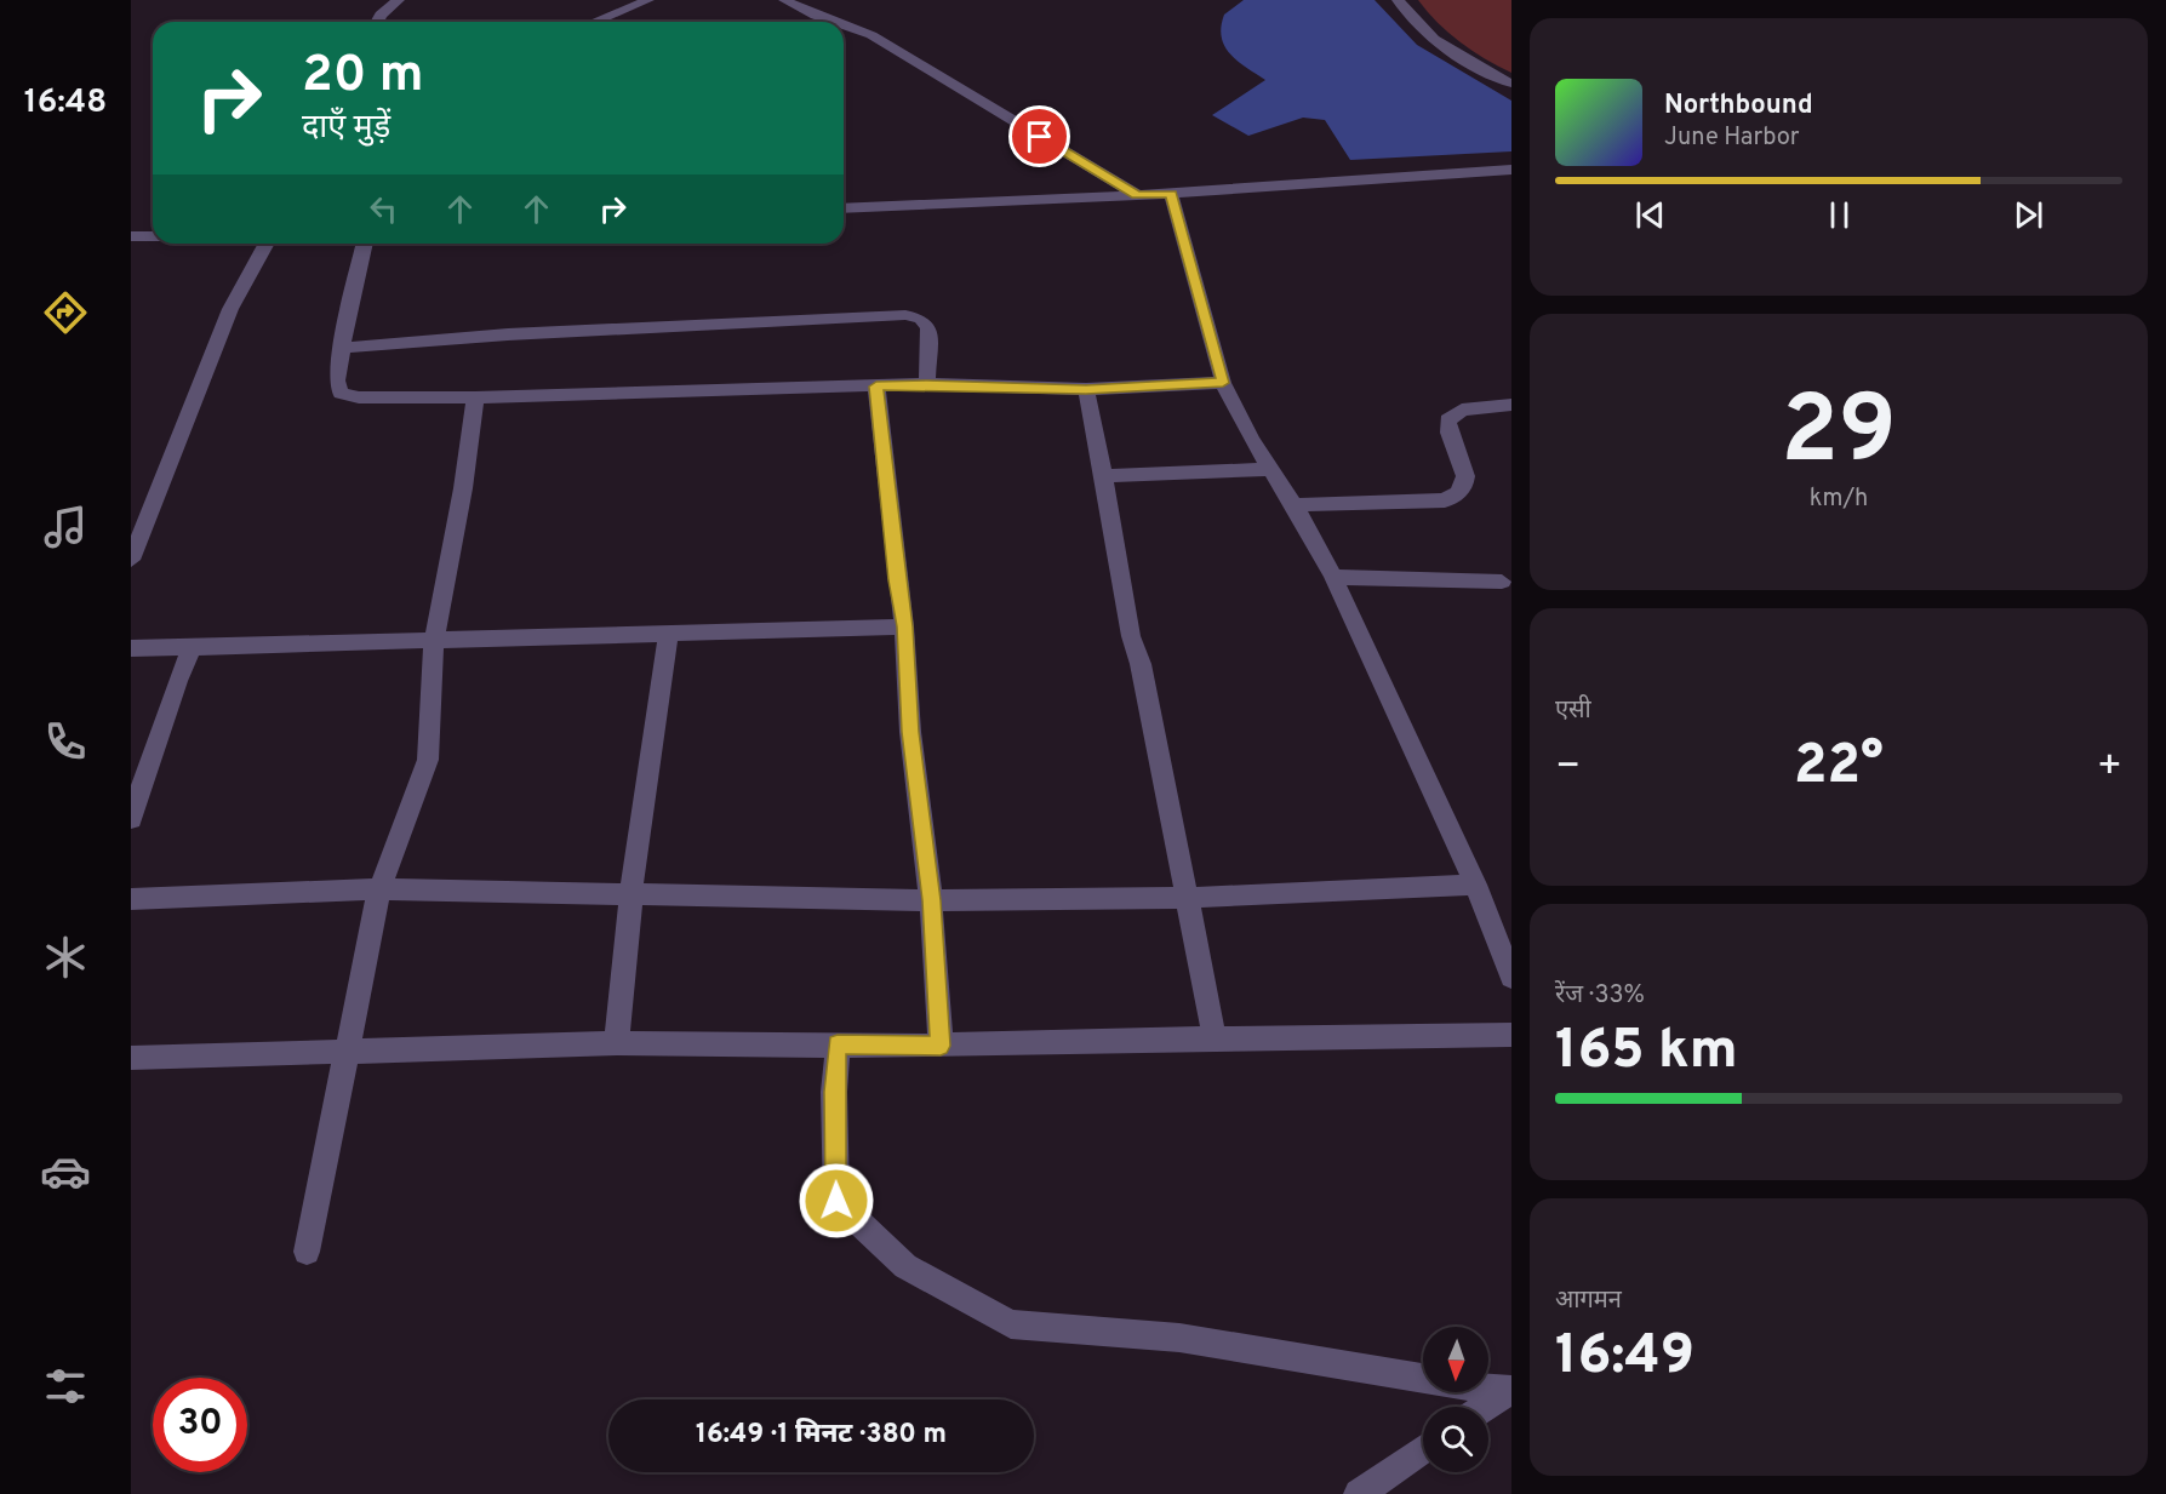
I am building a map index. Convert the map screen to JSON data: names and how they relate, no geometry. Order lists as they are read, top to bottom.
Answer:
{
  "north": "bottom",
  "page": {
    "tabs": "16:48",
    "turn": ["20 m", "दाएँ मुड़ें"],
    "song": ["Northbound", "June Harbor"],
    "tile": [
      ["29", "km/h"],
      "एसी",
      ["रेंज · 33%", "165 km"],
      ["आगमन", "16:49"]
    ],
    "heat": ["−", "22°", "+"],
    "limit": "30",
    "trip": "16:49 · 1 मिनट · 380 m"
  }
}
